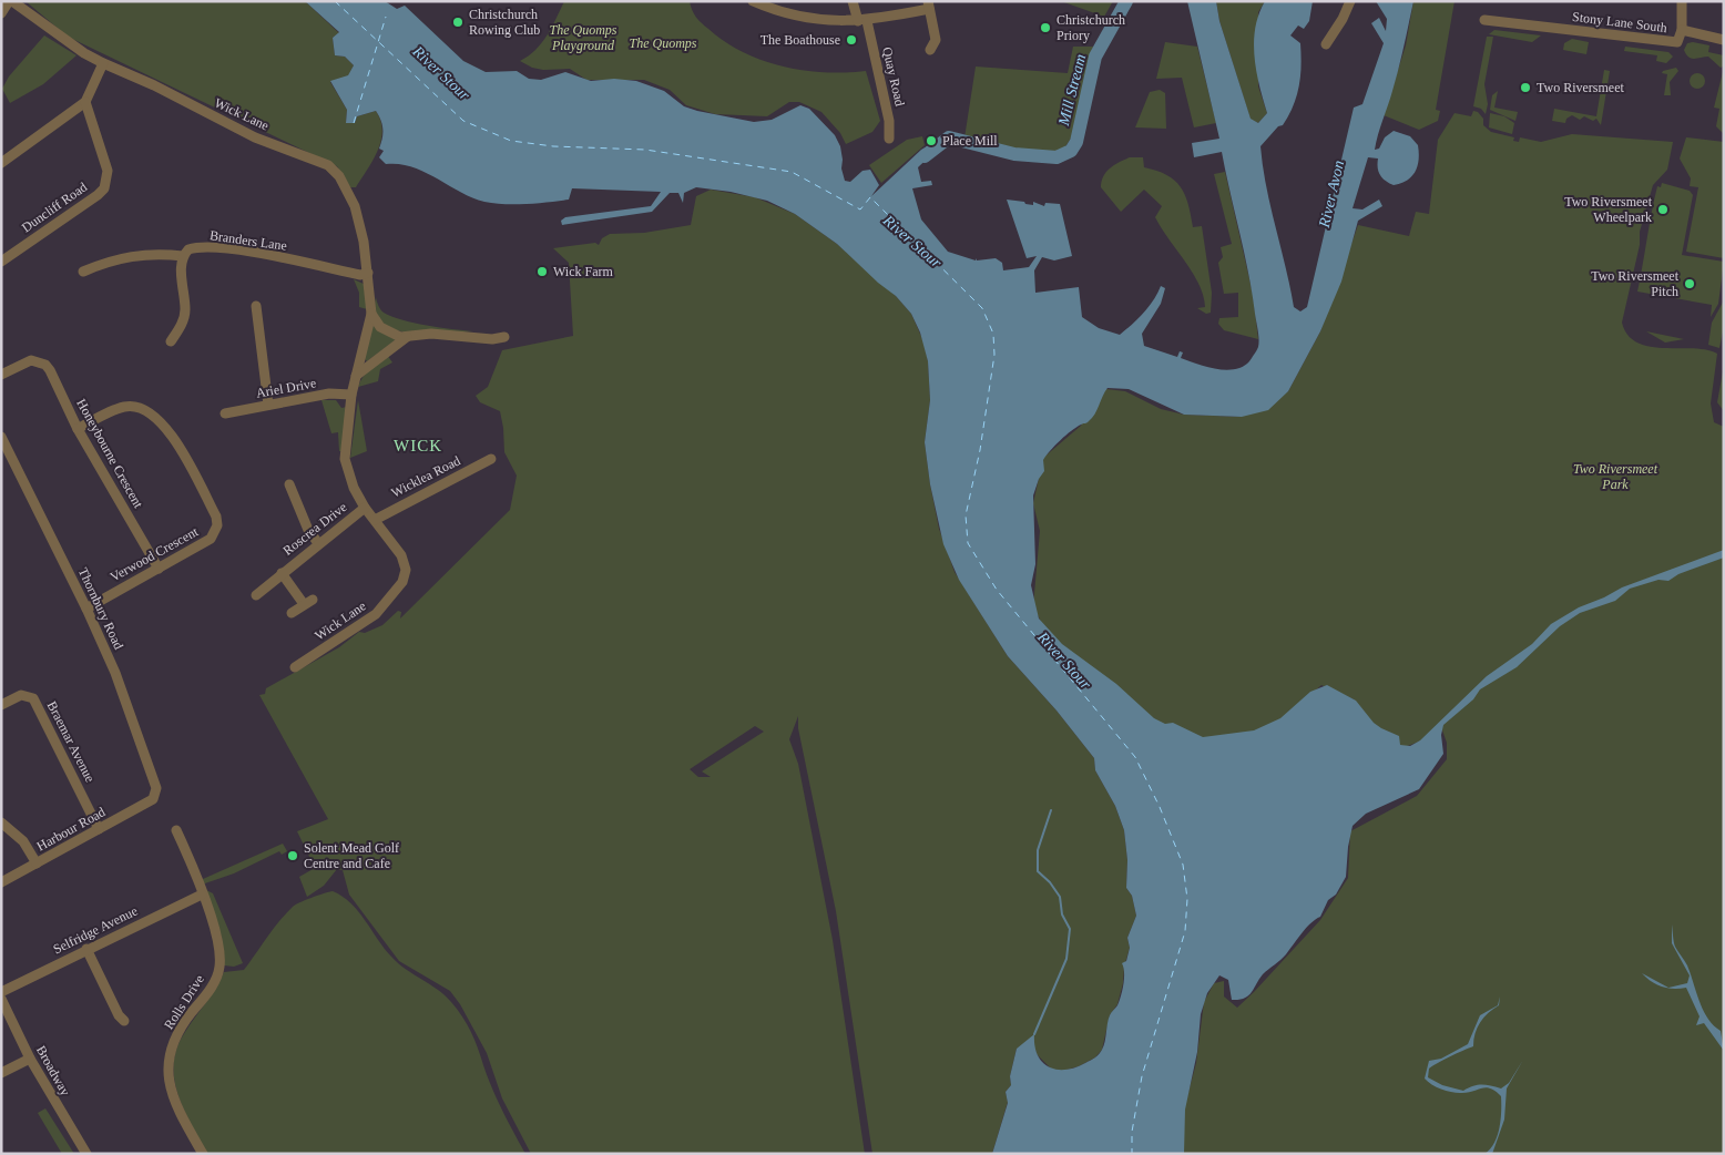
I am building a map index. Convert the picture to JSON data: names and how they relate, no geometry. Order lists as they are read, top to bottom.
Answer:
{
  "streets": {
    "street": [
      "Stony Lane South",
      "Quay Road",
      "Wick Lane",
      "Duncliff Road",
      "Branders Lane",
      "Ariel Drive",
      "Honeybourne Crescent",
      "Wicklea Road",
      "Roscrea Drive",
      "Verwood Crescent",
      "Thornbury Road",
      "Braemar Avenue",
      "Harbour Road",
      "Selfridge Avenue",
      "Rolls Drive",
      "Broadway"
    ]
  },
  "crossings": [
    ["Wick Lane", "Branders Lane"],
    ["Wick Lane", "Ariel Drive"],
    ["Wick Lane", "Wicklea Road"],
    ["Wick Lane", "Roscrea Drive"],
    ["Honeybourne Crescent", "Verwood Crescent"],
    ["Verwood Crescent", "Thornbury Road"],
    ["Thornbury Road", "Harbour Road"],
    ["Braemar Avenue", "Harbour Road"],
    ["Selfridge Avenue", "Rolls Drive"]
  ],
  "districts": ["WICK"],
  "water": ["River Stour", "Mill Stream", "River Avon"],
  "parks": ["The Quomps Playground", "The Quomps", "Two Riversmeet Park"],
  "places": [
    "Christchurch Rowing Club",
    "Christchurch Priory",
    "The Boathouse",
    "Two Riversmeet",
    "Place Mill",
    "Two Riversmeet Wheelpark",
    "Wick Farm",
    "Two Riversmeet Pitch",
    "Solent Mead Golf Centre and Cafe"
  ]
}
